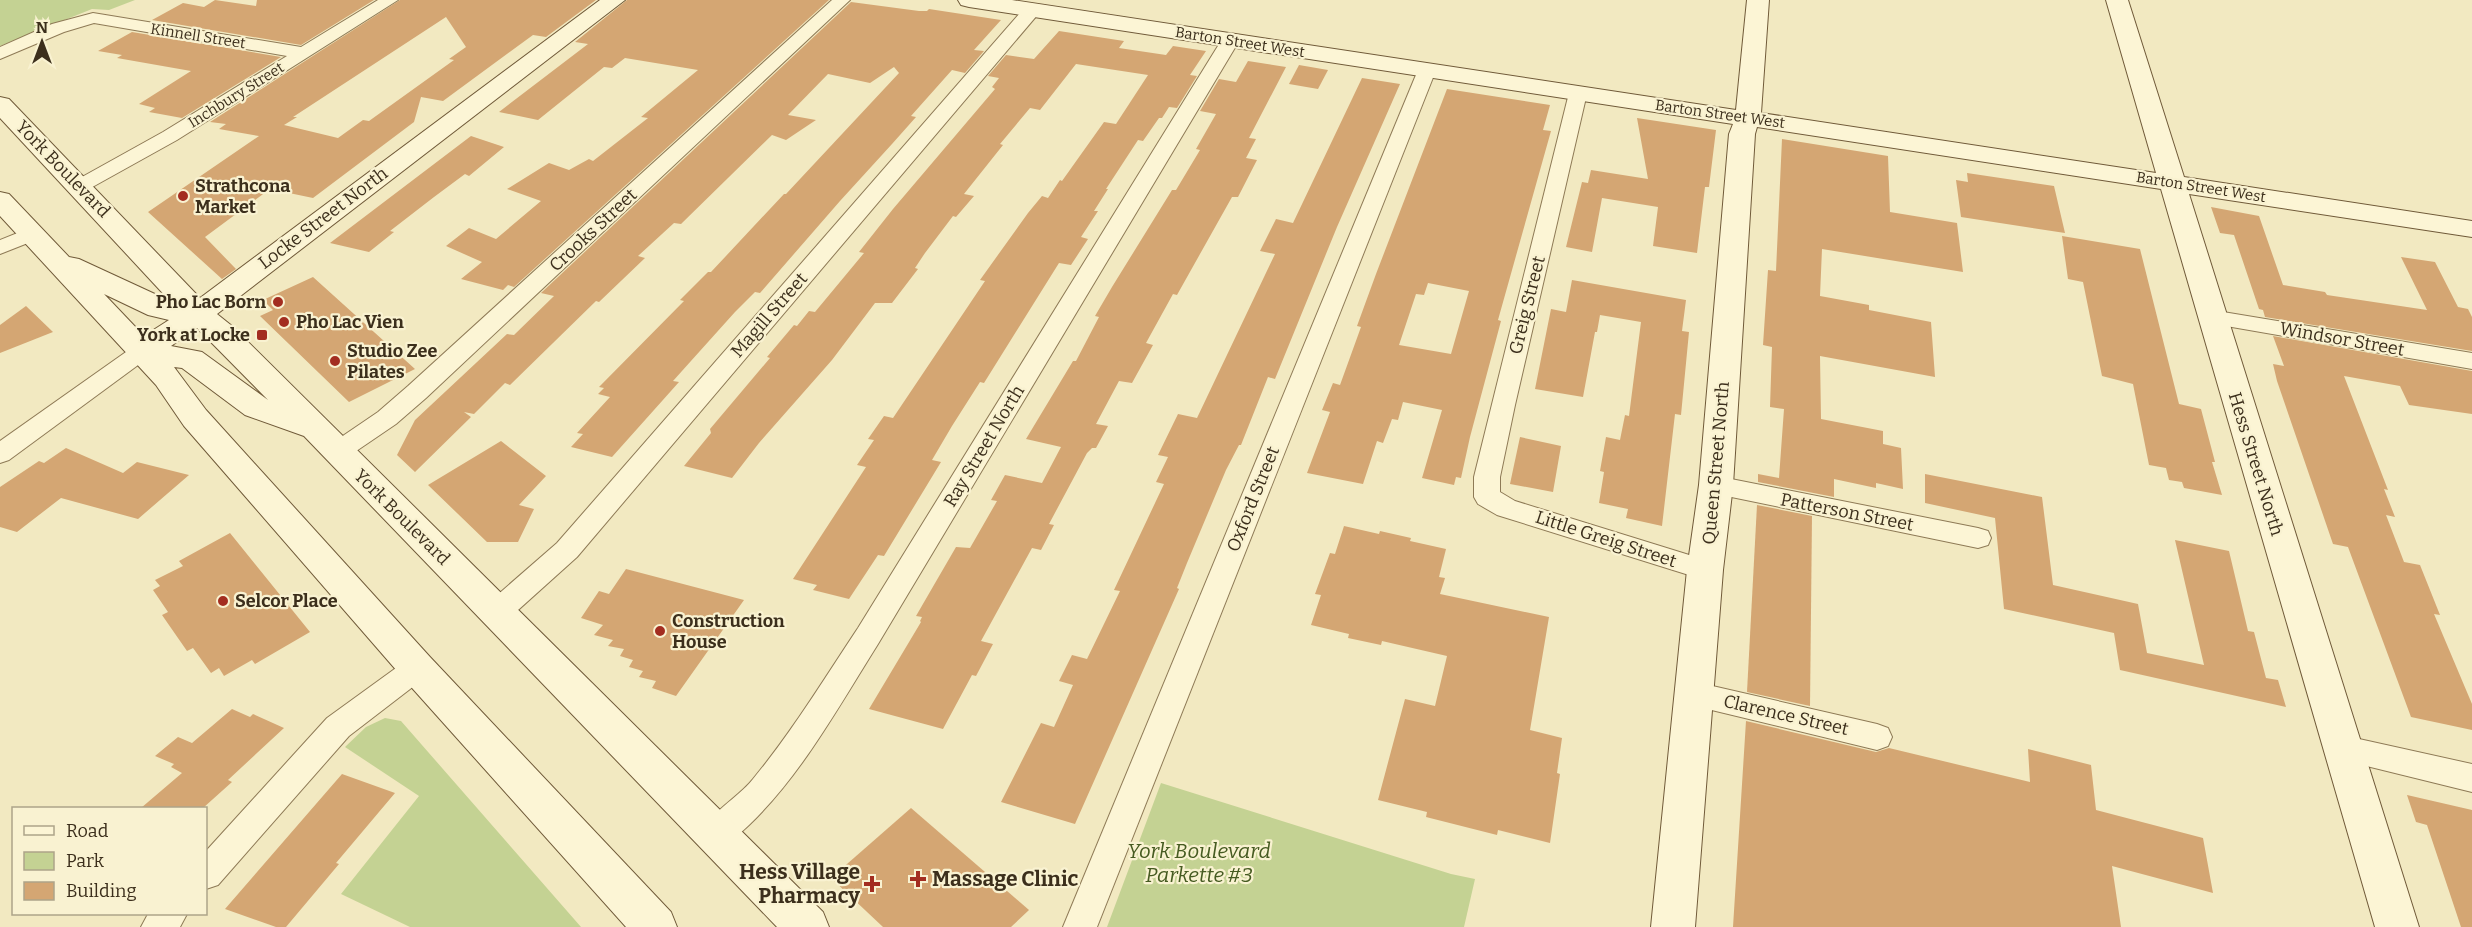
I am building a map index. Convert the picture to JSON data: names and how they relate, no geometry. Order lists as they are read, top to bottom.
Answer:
{
  "streets": {
    "street": [
      "Kinnell Street",
      "Barton Street West",
      "Inchbury Street",
      "York Boulevard",
      "Locke Street North",
      "Crooks Street",
      "Greig Street",
      "Magill Street",
      "Windsor Street",
      "Ray Street North",
      "Queen Street North",
      "Hess Street North",
      "Oxford Street",
      "Patterson Street",
      "Little Greig Street",
      "Clarence Street"
    ]
  },
  "crossings": [
    ["Kinnell Street", "Inchbury Street"],
    ["Barton Street West", "Greig Street"],
    ["Barton Street West", "Magill Street"],
    ["Barton Street West", "Ray Street North"],
    ["Barton Street West", "Queen Street North"],
    ["Barton Street West", "Hess Street North"],
    ["Barton Street West", "Oxford Street"],
    ["Inchbury Street", "York Boulevard"],
    ["York Boulevard", "Locke Street North"],
    ["York Boulevard", "Crooks Street"],
    ["York Boulevard", "Magill Street"],
    ["York Boulevard", "Ray Street North"],
    ["Greig Street", "Little Greig Street"],
    ["Windsor Street", "Hess Street North"],
    ["Queen Street North", "Patterson Street"],
    ["Queen Street North", "Little Greig Street"],
    ["Queen Street North", "Clarence Street"]
  ],
  "parks": ["York Boulevard Parkette #3"],
  "places": {
    "other": [
      "Strathcona Market",
      "Pho Lac Born",
      "Pho Lac Vien",
      "Studio Zee Pilates",
      "Selcor Place",
      "Construction House"
    ],
    "transit": ["York at Locke"],
    "health": ["Massage Clinic", "Hess Village Pharmacy"]
  },
  "legend": ["Road", "Park", "Building"],
  "north": "top"
}
